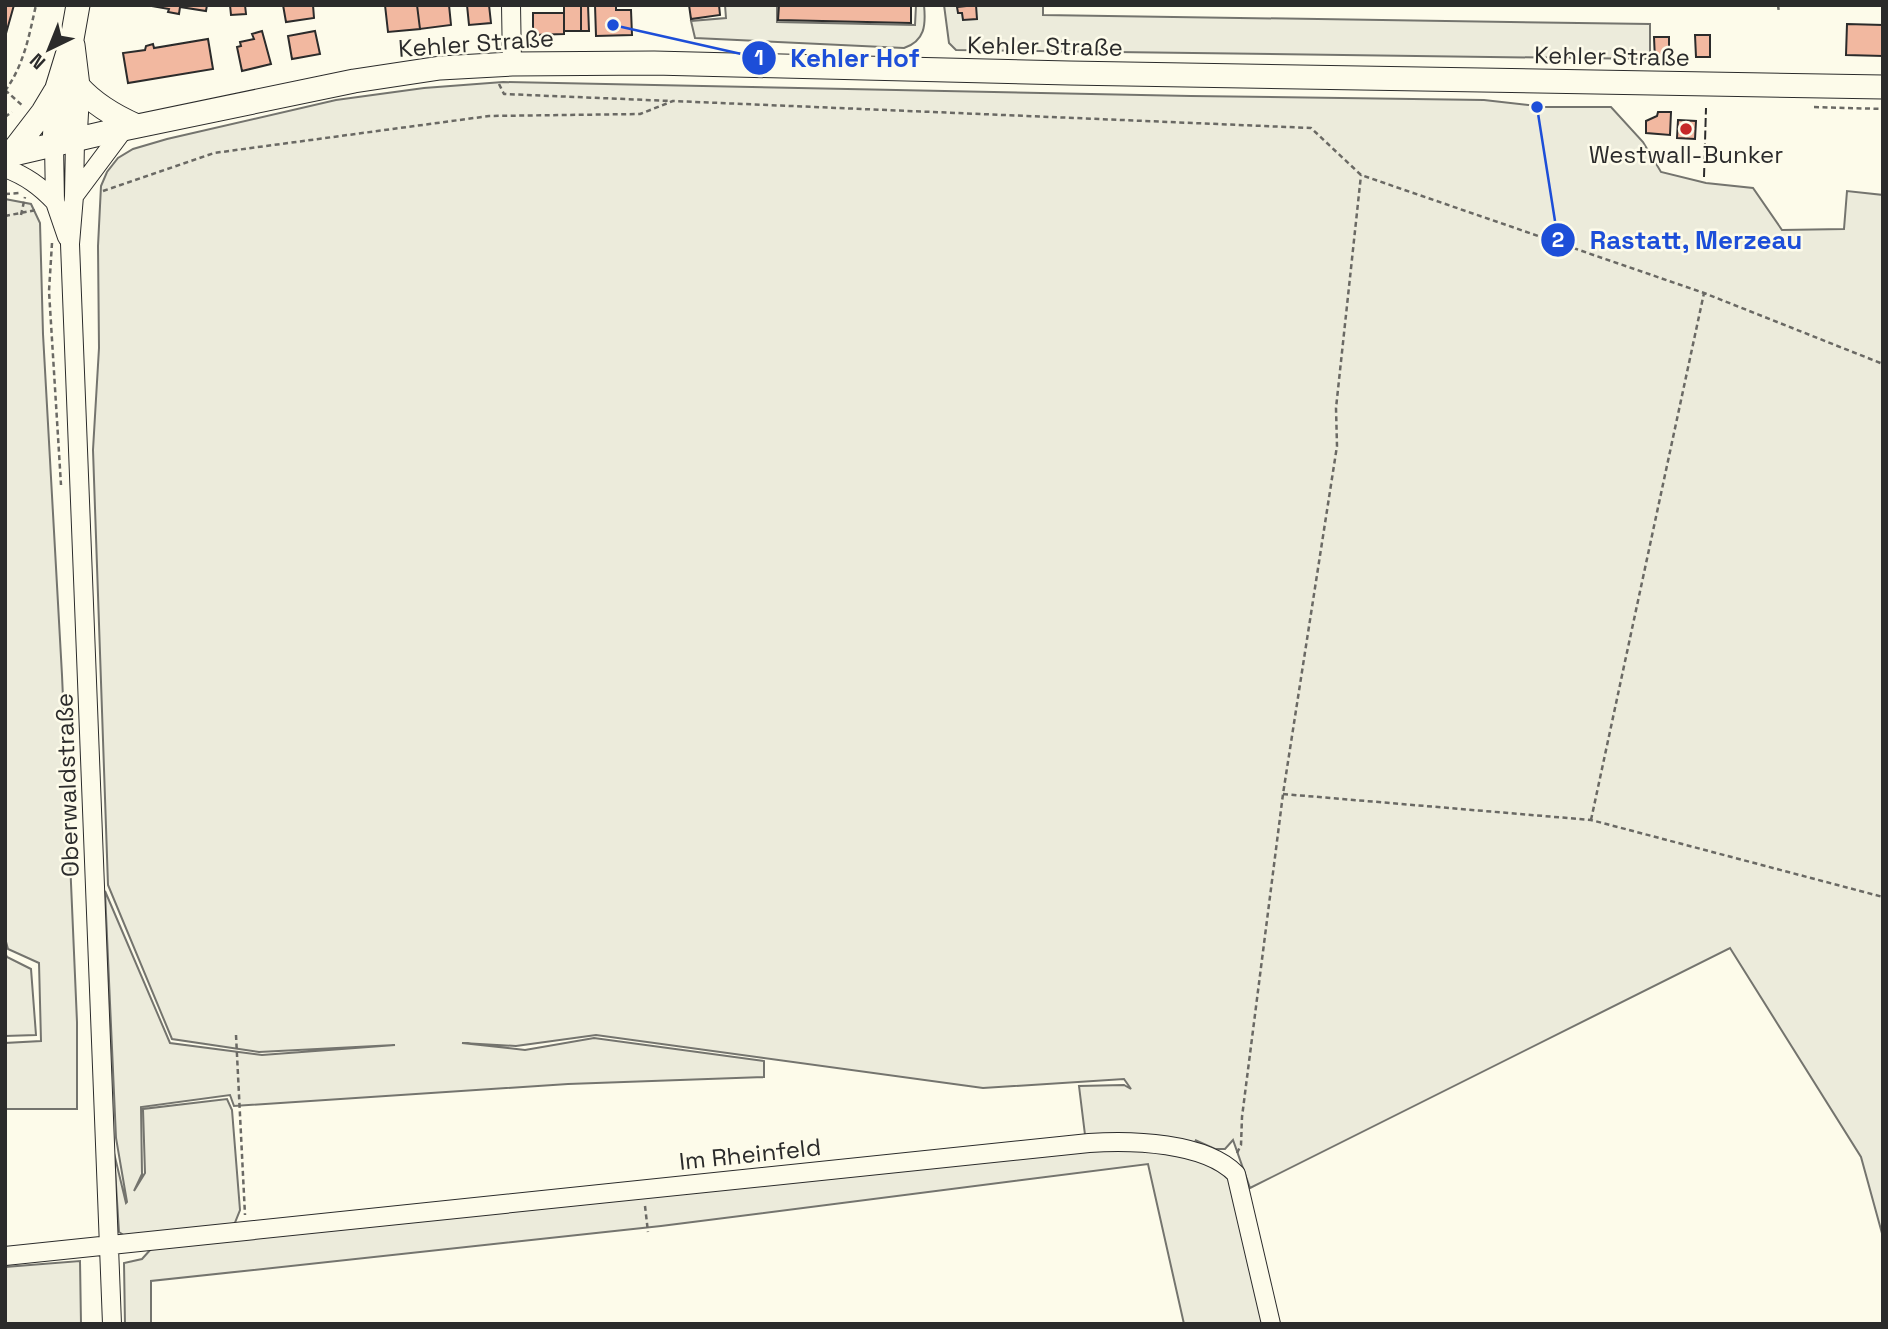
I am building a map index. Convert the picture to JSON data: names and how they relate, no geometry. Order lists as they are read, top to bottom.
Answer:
{
  "streets": {
    "main road": ["Kehler Straße"],
    "street": ["Oberwaldstraße", "Im Rheinfeld"]
  },
  "crossings": [
    ["Kehler Straße", "Oberwaldstraße"],
    ["Oberwaldstraße", "Im Rheinfeld"]
  ],
  "places": ["Kehler Hof", "Rastatt, Merzeau", "Westwall-Bunker"],
  "north": "bottom left"
}
